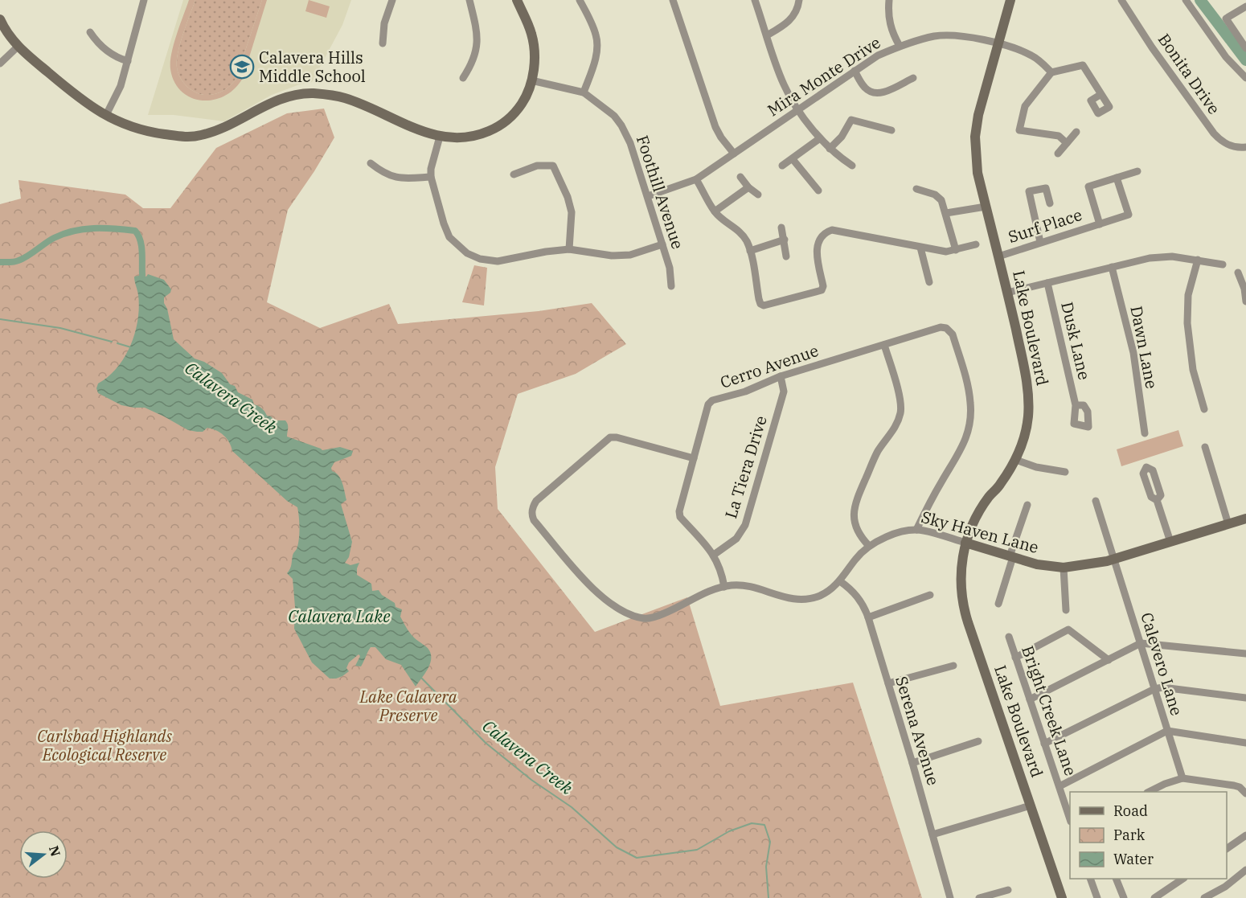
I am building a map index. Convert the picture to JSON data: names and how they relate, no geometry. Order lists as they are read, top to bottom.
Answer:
{
  "streets": {
    "street": [
      "Bonita Drive",
      "Mira Monte Drive",
      "Foothill Avenue",
      "Surf Place",
      "Lake Boulevard",
      "Dusk Lane",
      "Dawn Lane",
      "Cerro Avenue",
      "La Tiera Drive",
      "Sky Haven Lane",
      "Calevero Lane",
      "Bright Creek Lane",
      "Serena Avenue"
    ]
  },
  "crossings": [
    ["Mira Monte Drive", "Foothill Avenue"],
    ["Mira Monte Drive", "Lake Boulevard"],
    ["Surf Place", "Lake Boulevard"],
    ["Lake Boulevard", "Sky Haven Lane"],
    ["Cerro Avenue", "La Tiera Drive"],
    ["Cerro Avenue", "Sky Haven Lane"],
    ["Sky Haven Lane", "Calevero Lane"],
    ["Sky Haven Lane", "Serena Avenue"]
  ],
  "water": ["Calavera Creek", "Calavera Lake"],
  "parks": ["Lake Calavera Preserve", "Carlsbad Highlands Ecological Reserve"],
  "places": {
    "school or university": ["Calavera Hills Middle School"]
  },
  "legend": ["Road", "Park", "Water"],
  "north": "right"
}
